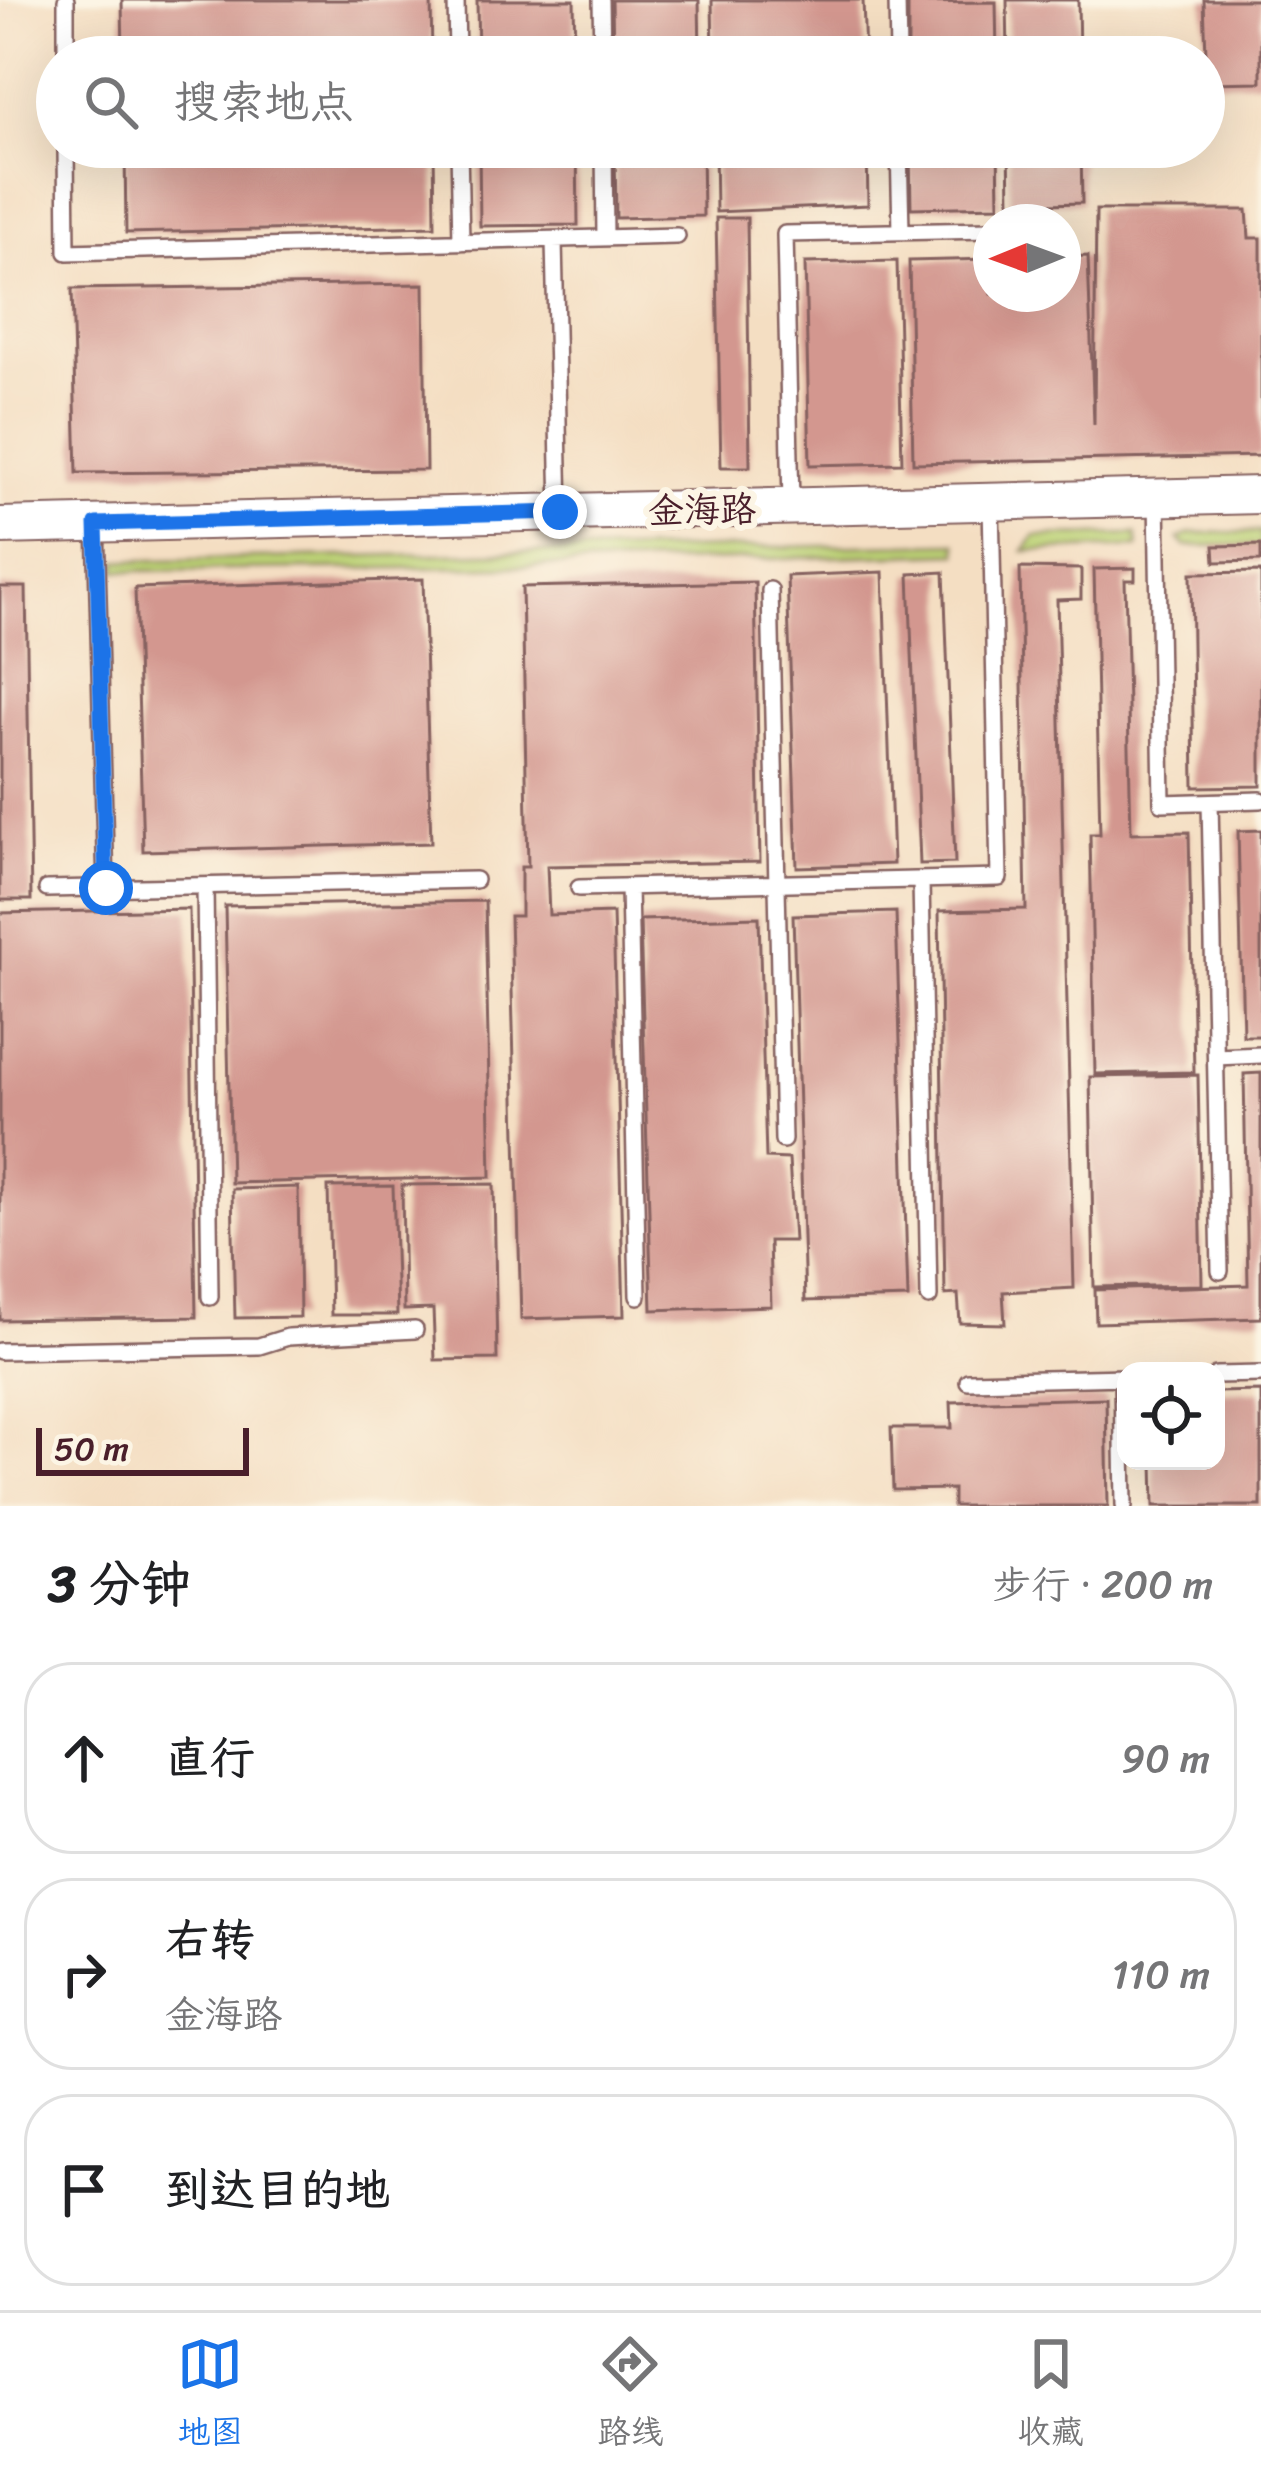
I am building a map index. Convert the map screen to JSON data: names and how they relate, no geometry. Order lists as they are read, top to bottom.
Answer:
{
  "streets": {
    "street": ["金海路"]
  },
  "scale_bar": "50 m",
  "north": "left",
  "page": {
    "search": "搜索地点",
    "scale": "50 m",
    "heading": ["3 分钟", "步行 · 200 m"],
    "list": [
      ["直行", "90 m"],
      ["右转", "金海路", "110 m"],
      "到达目的地"
    ],
    "nav": ["地图", "路线", "收藏"]
  }
}
